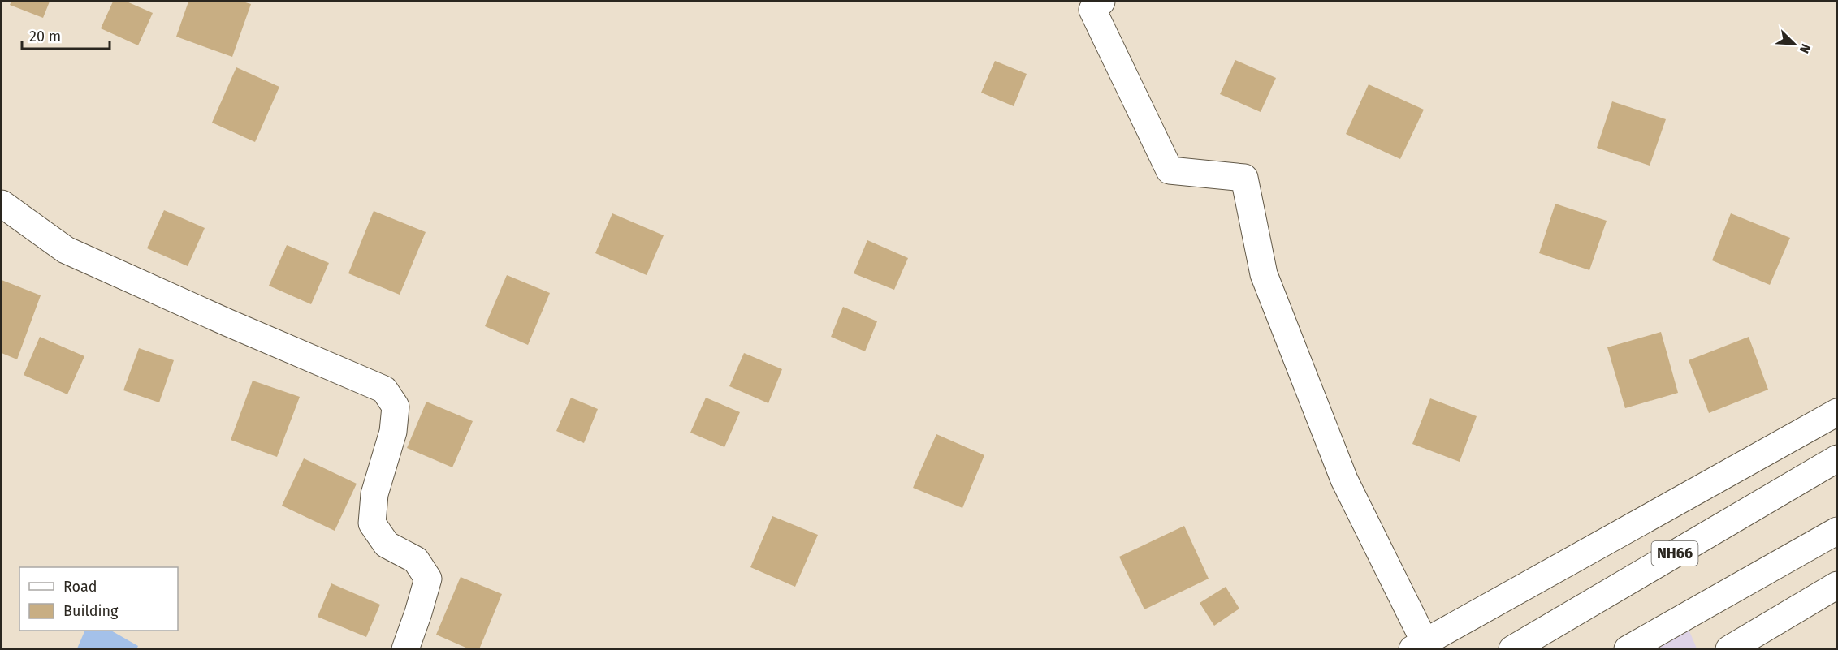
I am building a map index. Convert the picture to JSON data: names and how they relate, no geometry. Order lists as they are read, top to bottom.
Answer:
{
  "streets": {
    "main road": ["NH66"]
  },
  "legend": ["Road", "Building"],
  "scale_bar": "20 m",
  "north": "bottom right"
}
